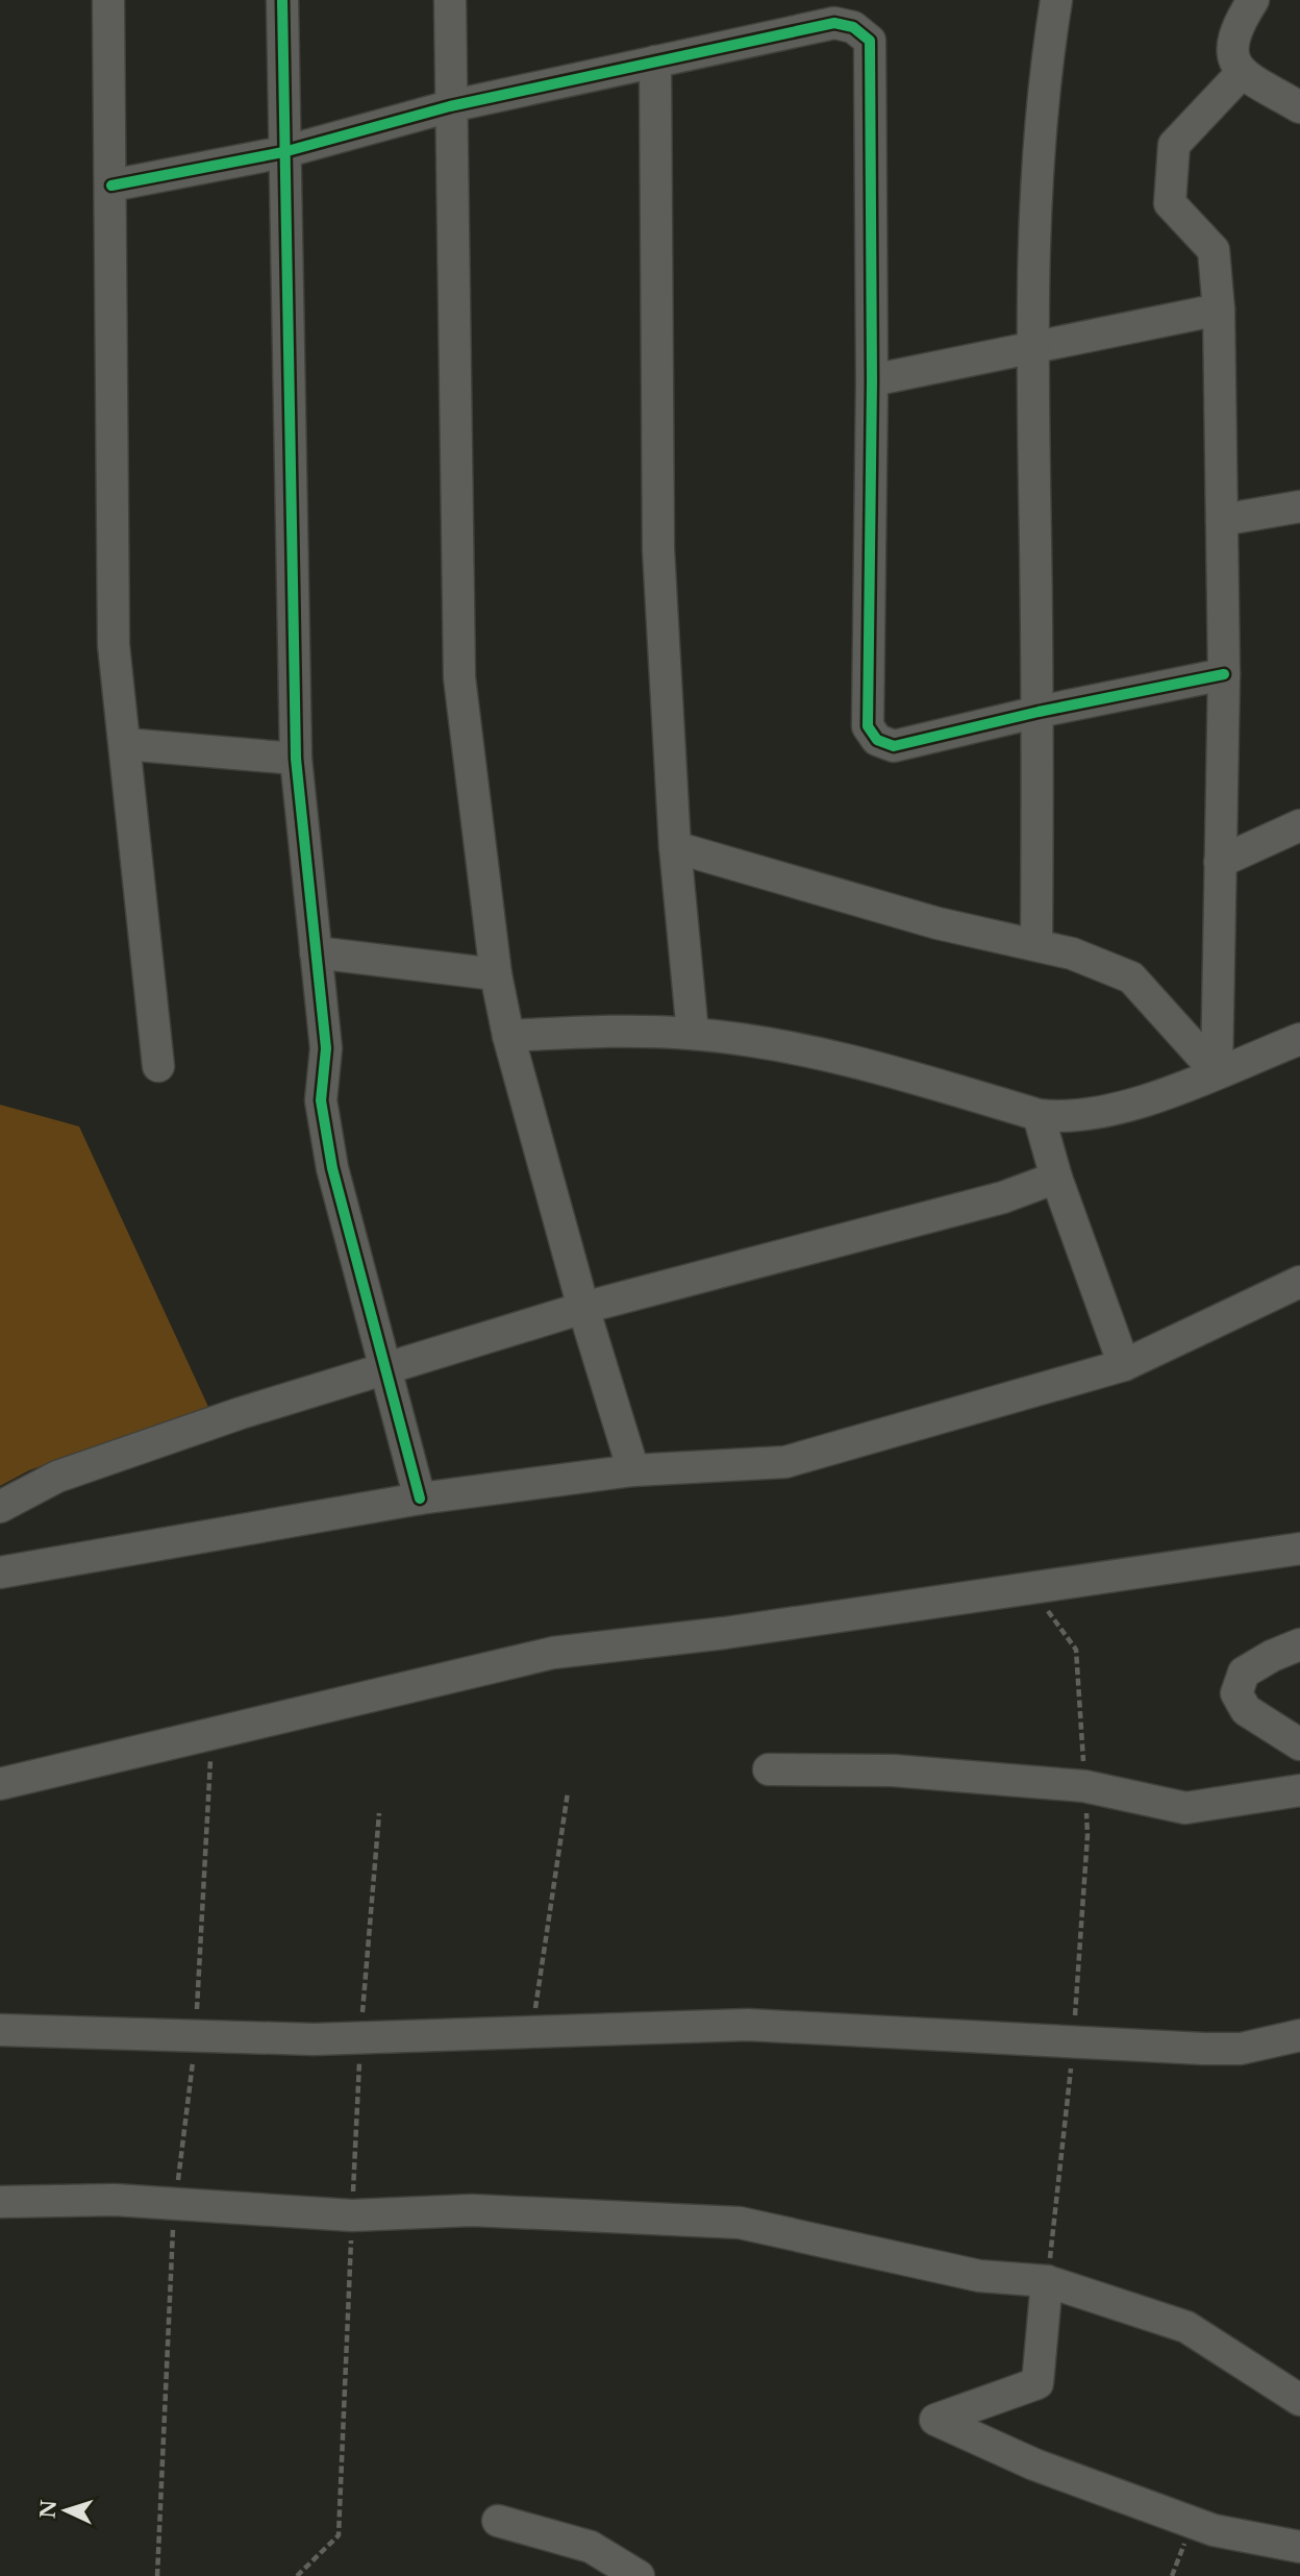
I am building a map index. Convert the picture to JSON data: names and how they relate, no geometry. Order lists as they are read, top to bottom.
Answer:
{
  "north": "left"
}
